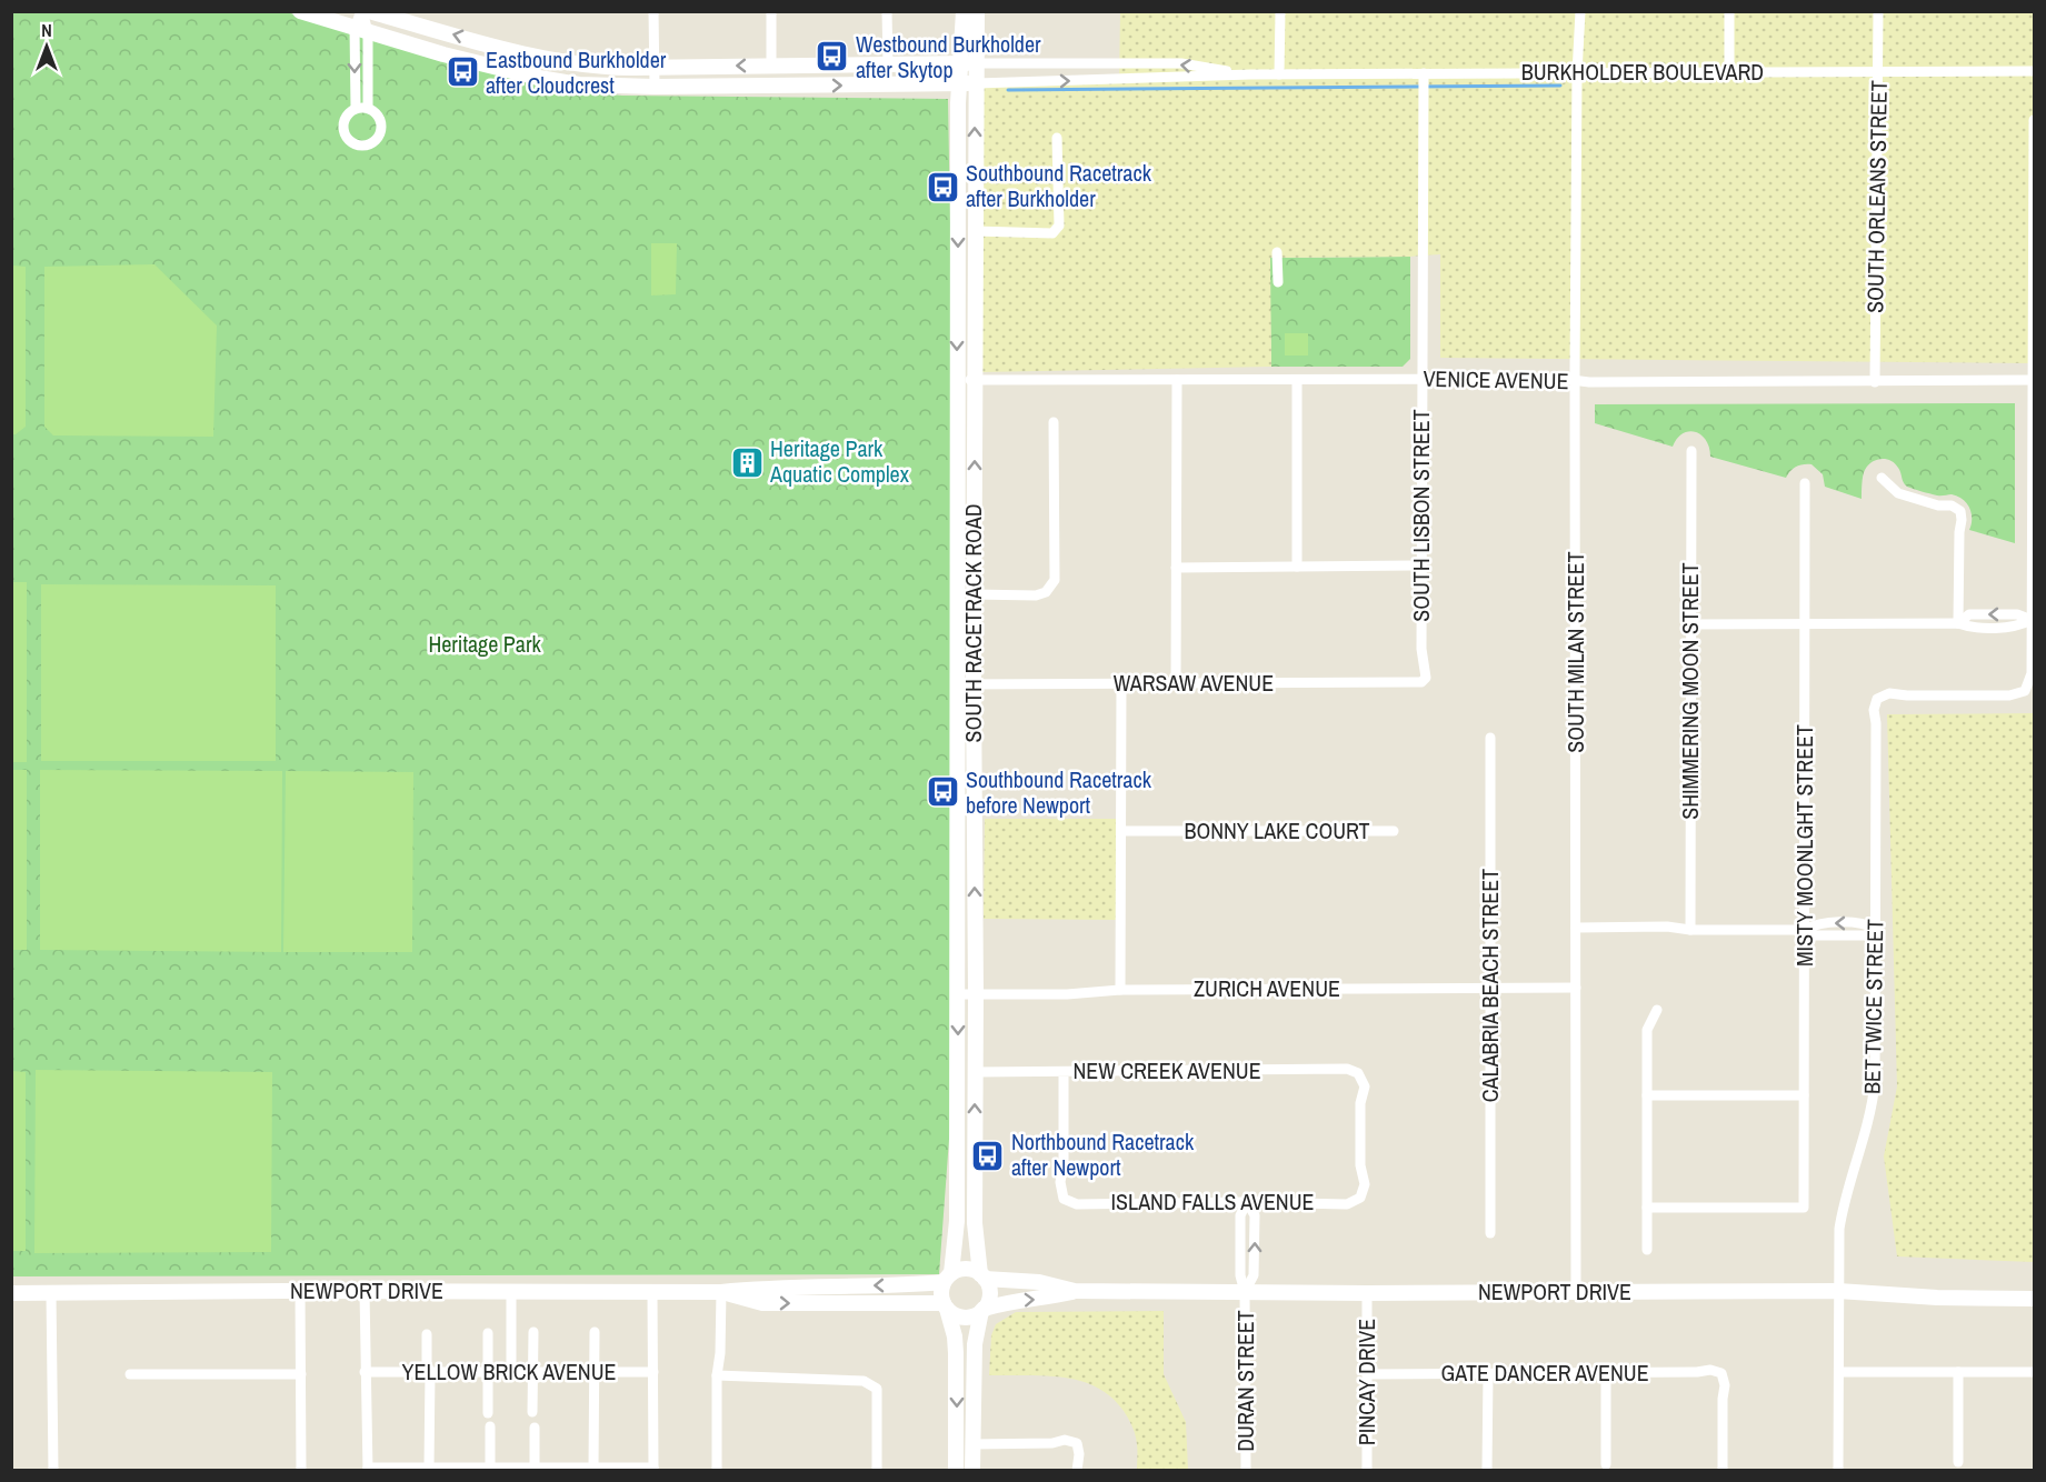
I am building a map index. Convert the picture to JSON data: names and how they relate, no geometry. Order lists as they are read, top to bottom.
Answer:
{
  "streets": {
    "main road": ["BURKHOLDER BOULEVARD", "SOUTH RACETRACK ROAD", "NEWPORT DRIVE"],
    "street": [
      "SOUTH ORLEANS STREET",
      "VENICE AVENUE",
      "SOUTH LISBON STREET",
      "SOUTH MILAN STREET",
      "WARSAW AVENUE",
      "SHIMMERING MOON STREET",
      "BONNY LAKE COURT",
      "MISTY MOONLGHT STREET",
      "CALABRIA BEACH STREET",
      "ZURICH AVENUE",
      "BET TWICE STREET",
      "NEW CREEK AVENUE",
      "ISLAND FALLS AVENUE",
      "YELLOW BRICK AVENUE",
      "GATE DANCER AVENUE",
      "DURAN STREET",
      "PINCAY DRIVE"
    ]
  },
  "crossings": [
    ["BURKHOLDER BOULEVARD", "SOUTH ORLEANS STREET"],
    ["BURKHOLDER BOULEVARD", "SOUTH LISBON STREET"],
    ["BURKHOLDER BOULEVARD", "SOUTH RACETRACK ROAD"],
    ["BURKHOLDER BOULEVARD", "SOUTH MILAN STREET"],
    ["SOUTH ORLEANS STREET", "VENICE AVENUE"],
    ["VENICE AVENUE", "SOUTH LISBON STREET"],
    ["VENICE AVENUE", "SOUTH RACETRACK ROAD"],
    ["VENICE AVENUE", "SOUTH MILAN STREET"],
    ["SOUTH LISBON STREET", "WARSAW AVENUE"],
    ["SOUTH RACETRACK ROAD", "WARSAW AVENUE"],
    ["SOUTH RACETRACK ROAD", "ZURICH AVENUE"],
    ["SOUTH RACETRACK ROAD", "NEW CREEK AVENUE"],
    ["SOUTH RACETRACK ROAD", "NEWPORT DRIVE"],
    ["SOUTH MILAN STREET", "ZURICH AVENUE"],
    ["SOUTH MILAN STREET", "NEWPORT DRIVE"],
    ["CALABRIA BEACH STREET", "ZURICH AVENUE"],
    ["BET TWICE STREET", "NEWPORT DRIVE"],
    ["NEW CREEK AVENUE", "ISLAND FALLS AVENUE"],
    ["ISLAND FALLS AVENUE", "DURAN STREET"],
    ["NEWPORT DRIVE", "DURAN STREET"],
    ["NEWPORT DRIVE", "PINCAY DRIVE"],
    ["GATE DANCER AVENUE", "PINCAY DRIVE"]
  ],
  "parks": ["Heritage Park"],
  "places": {
    "bus stop": [
      "Westbound Burkholder after Skytop",
      "Eastbound Burkholder after Cloudcrest",
      "Southbound Racetrack after Burkholder",
      "Southbound Racetrack before Newport",
      "Northbound Racetrack after Newport"
    ],
    "building": ["Heritage Park Aquatic Complex"]
  },
  "north": "top"
}
